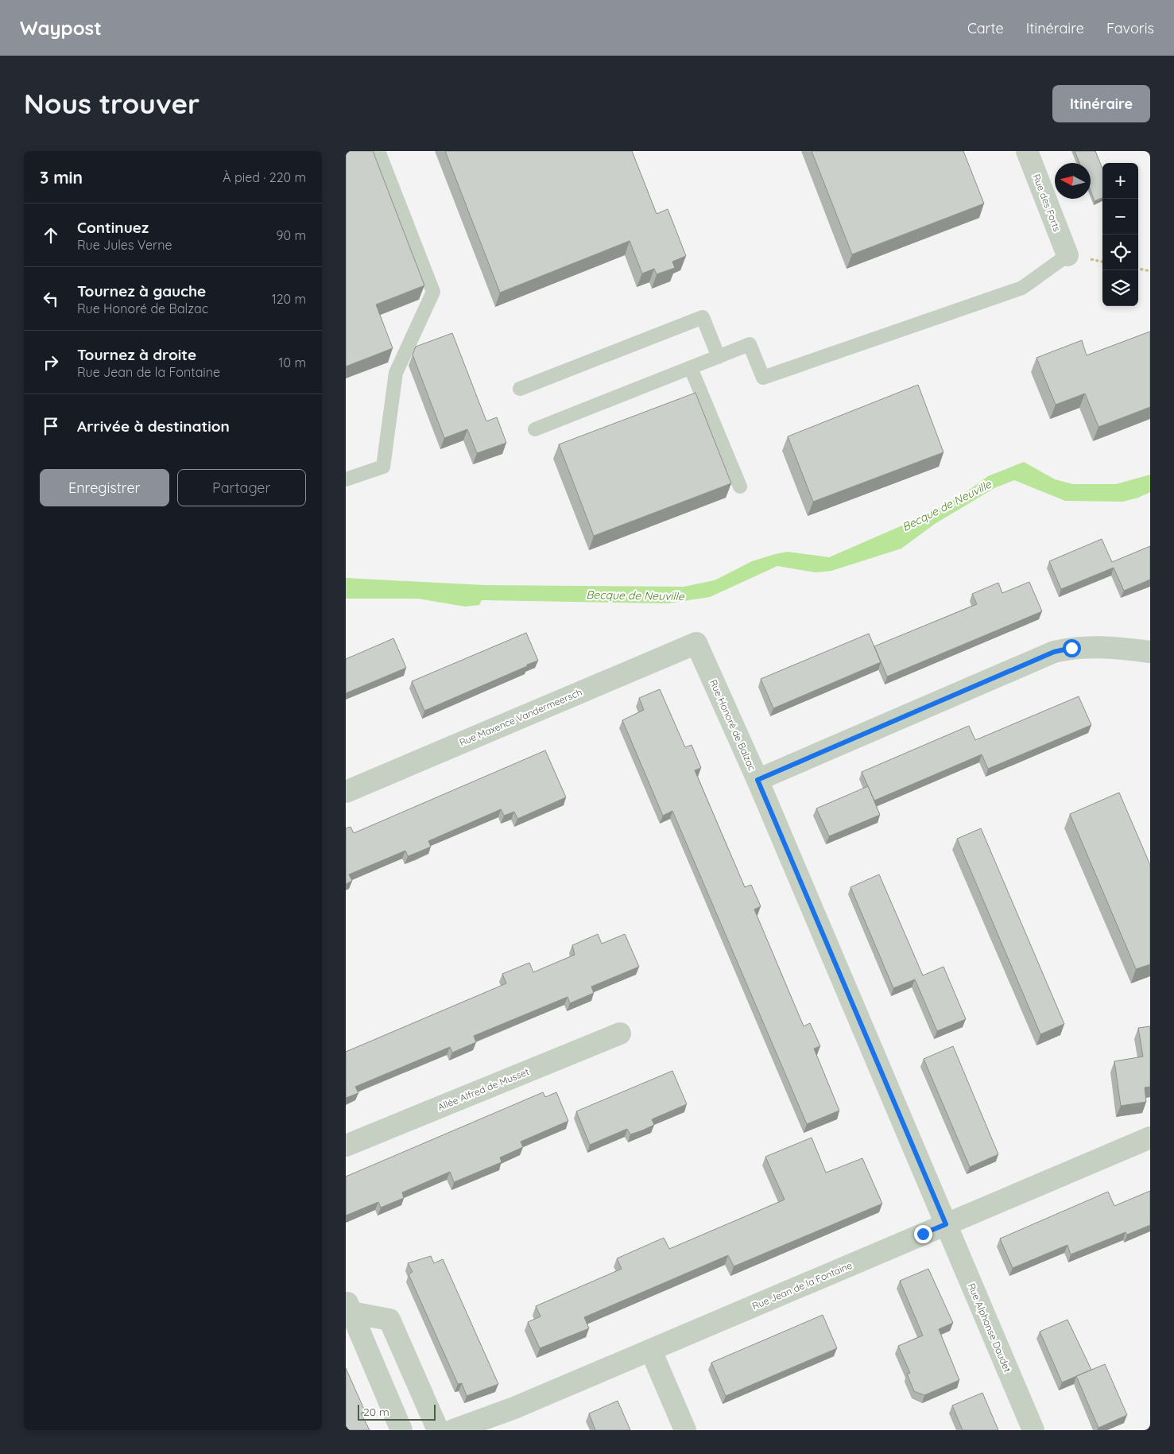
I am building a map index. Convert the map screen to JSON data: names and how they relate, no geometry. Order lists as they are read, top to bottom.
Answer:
{
  "streets": {
    "street": [
      "Rue des Forts",
      "Rue Maxence Vandermeersch",
      "Rue Honoré de Balzac",
      "Allée Alfred de Musset",
      "Rue Jean de la Fontaine",
      "Rue Alphonse Daudet"
    ]
  },
  "crossings": [
    ["Rue Maxence Vandermeersch", "Rue Honoré de Balzac"],
    ["Rue Honoré de Balzac", "Rue Jean de la Fontaine"],
    ["Rue Honoré de Balzac", "Rue Alphonse Daudet"],
    ["Rue Jean de la Fontaine", "Rue Alphonse Daudet"]
  ],
  "water": ["Becque de Neuville"],
  "scale_bar": "20 m",
  "north": "left",
  "page": {
    "header": "Waypost",
    "nav": ["Carte", "Itinéraire", "Favoris"],
    "buttons": [
      "Itinéraire",
      ["Enregistrer", "Partager"]
    ],
    "title": "Nous trouver",
    "heading": ["3 min", "À pied · 220 m"],
    "map_buttons": ["+", "−"],
    "list": [
      ["Continuez", "Rue Jules Verne", "90 m"],
      ["Tournez à gauche", "Rue Honoré de Balzac", "120 m"],
      ["Tournez à droite", "Rue Jean de la Fontaine", "10 m"],
      "Arrivée à destination"
    ],
    "scale": "20 m"
  }
}
